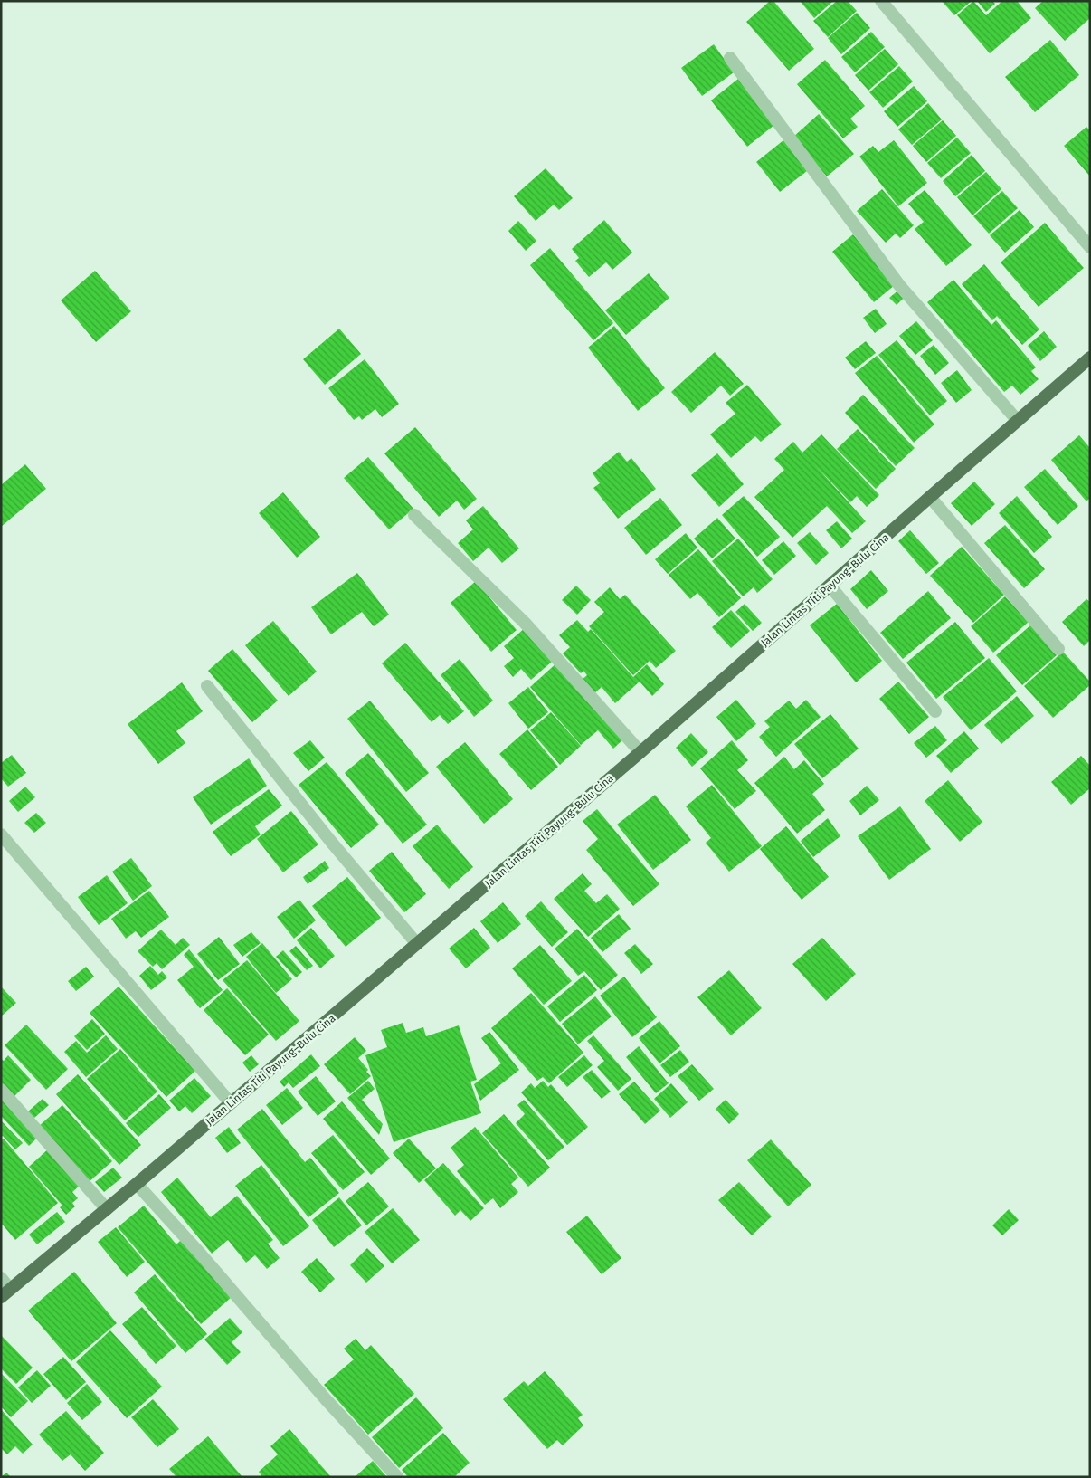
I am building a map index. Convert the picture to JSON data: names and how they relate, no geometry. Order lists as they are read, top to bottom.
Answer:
{
  "streets": {
    "main road": ["Jalan Lintas Titi Payung–Bulu Cina"]
  }
}
